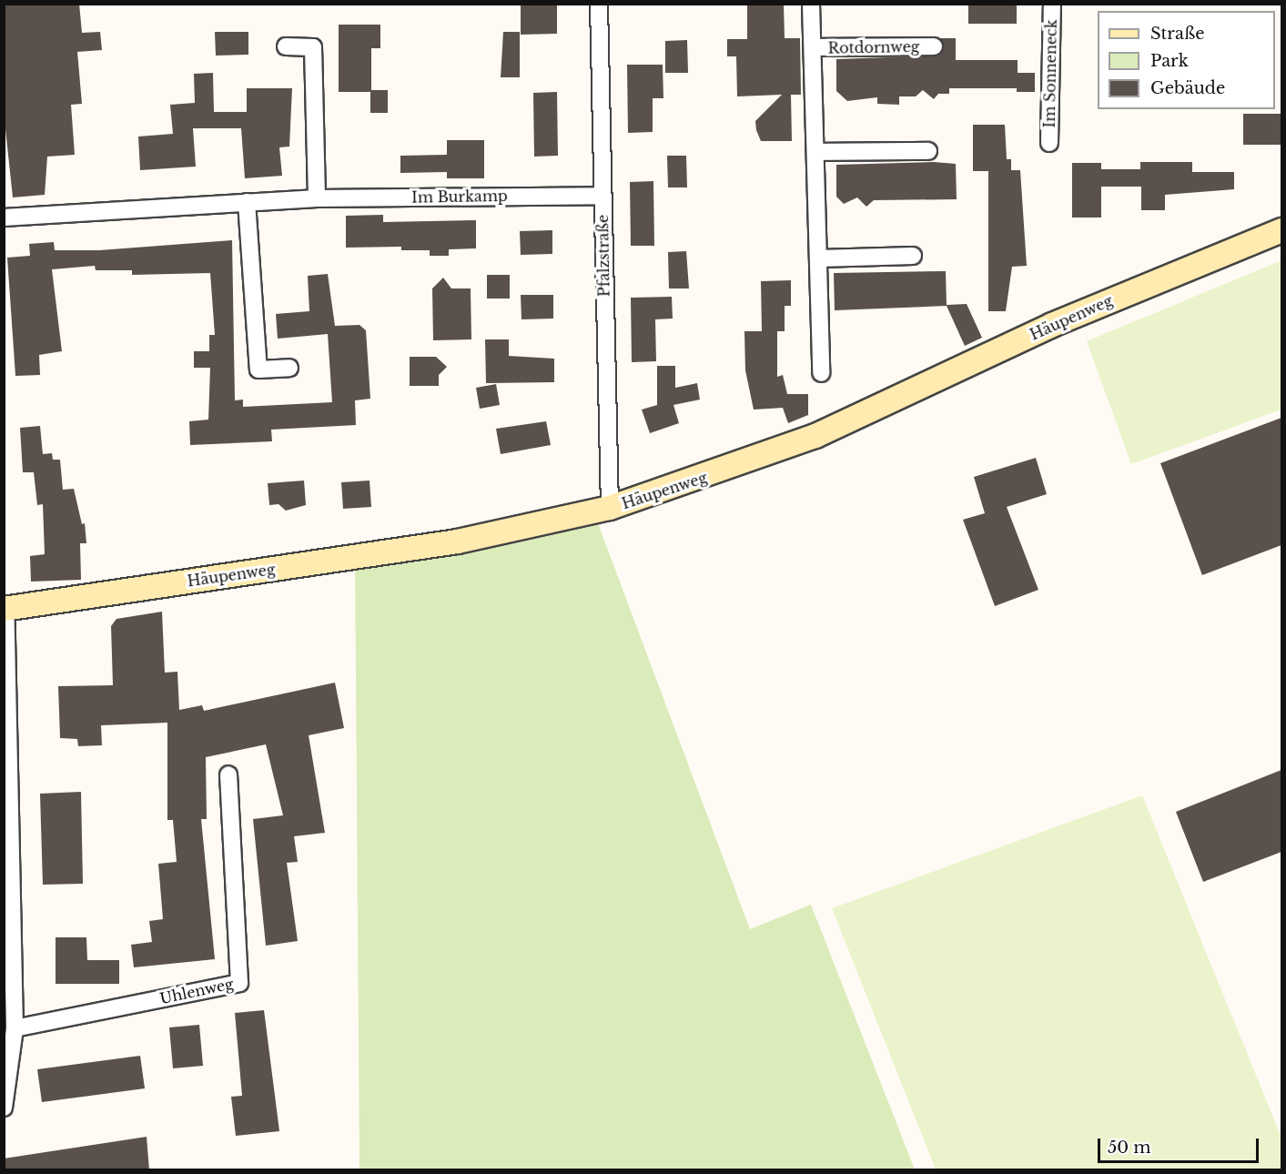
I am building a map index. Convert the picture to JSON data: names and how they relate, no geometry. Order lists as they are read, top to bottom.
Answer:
{
  "streets": {
    "street": [
      "Rotdornweg",
      "Im Sonneneck",
      "Im Burkamp",
      "Pfalzstraße",
      "Häupenweg",
      "Uhlenweg"
    ]
  },
  "crossings": [
    ["Im Burkamp", "Pfalzstraße"],
    ["Pfalzstraße", "Häupenweg"]
  ],
  "legend": ["Straße", "Park", "Gebäude"],
  "scale_bar": "50 m"
}
